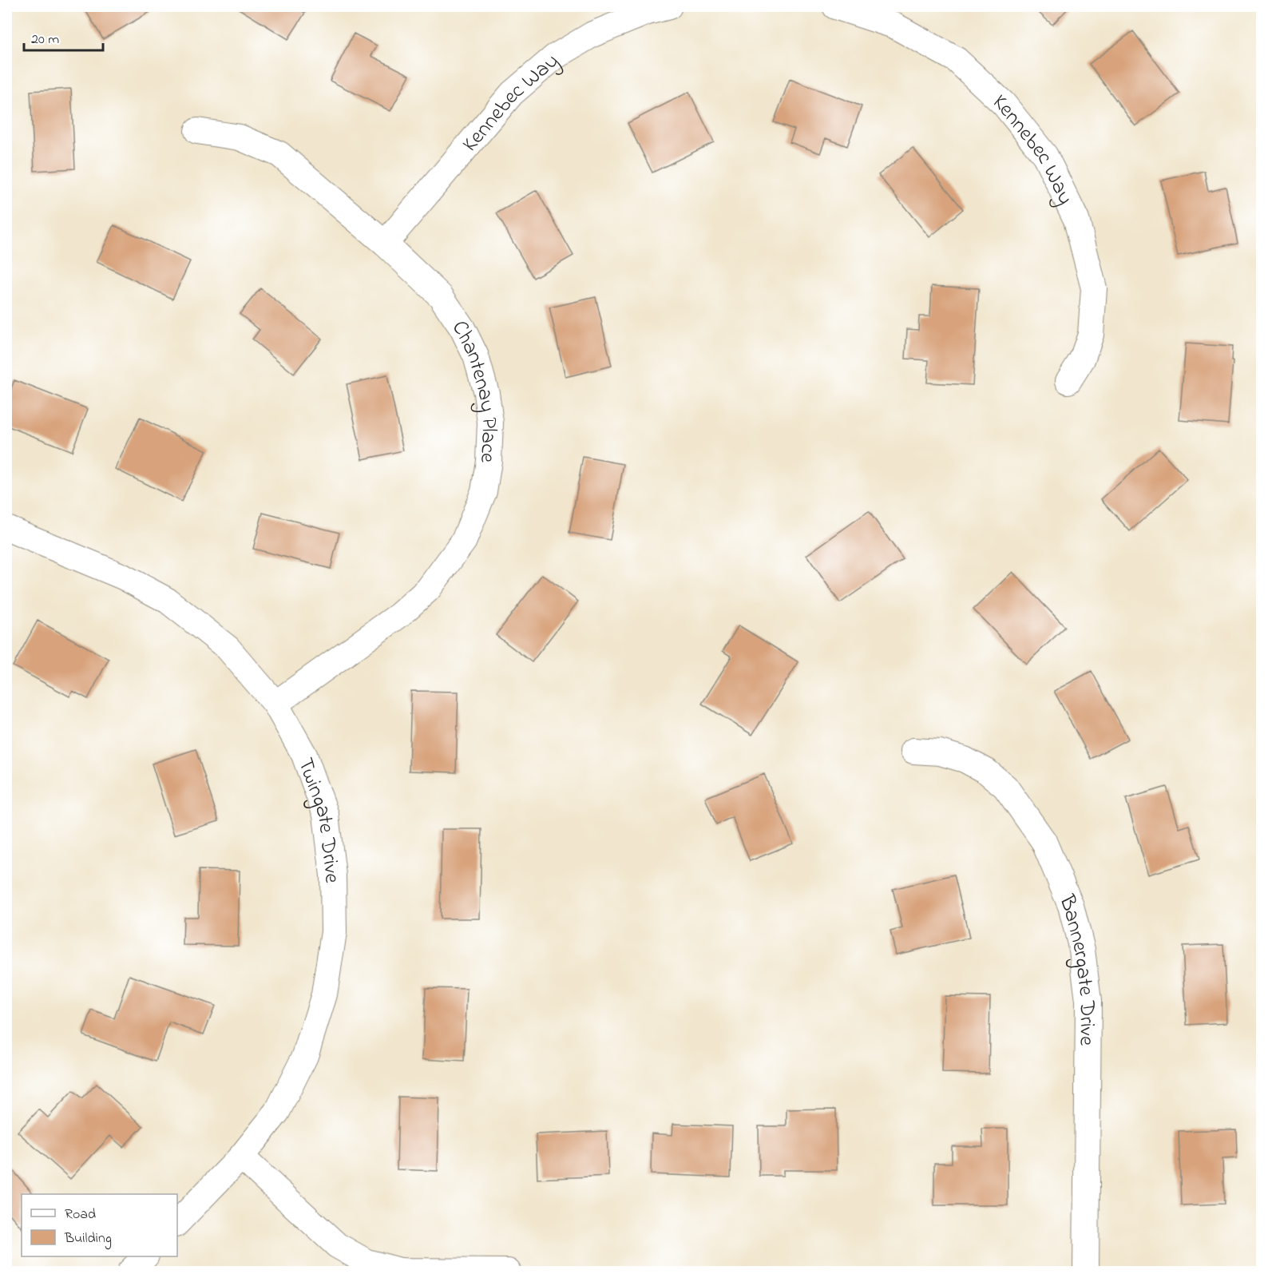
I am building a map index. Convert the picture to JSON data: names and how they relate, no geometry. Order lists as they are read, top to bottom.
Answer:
{
  "streets": {
    "street": [
      "Kennebec Way",
      "Chantenay Place",
      "Twingate Drive",
      "Bannergate Drive"
    ]
  },
  "crossings": [
    ["Kennebec Way", "Chantenay Place"],
    ["Chantenay Place", "Twingate Drive"]
  ],
  "legend": ["Road", "Building"],
  "scale_bar": "20 m"
}
